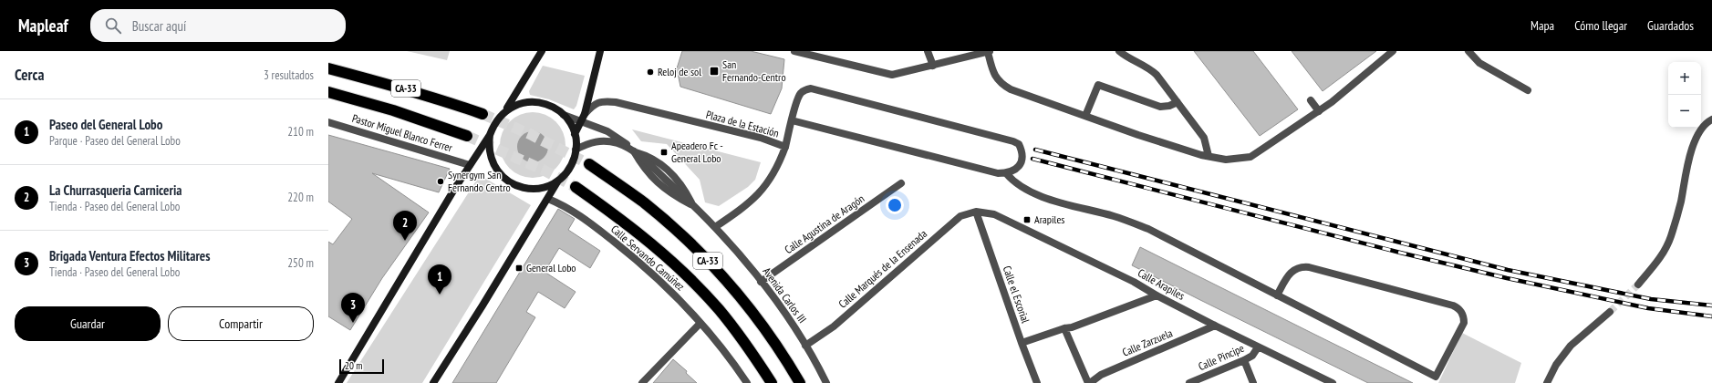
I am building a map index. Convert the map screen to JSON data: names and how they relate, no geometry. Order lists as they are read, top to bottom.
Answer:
{
  "streets": {
    "highway": ["CA-33"],
    "street": [
      "Plaza de la Estación",
      "Pastor Miguel Blanco Ferrer",
      "Calle Agustina de Aragón",
      "Calle Servando Camúñez",
      "Calle Marqués de la Ensenada",
      "Calle Arapiles",
      "Calle el Escorial",
      "Avenida Carlos III",
      "Calle Zarzuela",
      "Calle Pincipe"
    ]
  },
  "crossings": [
    ["Plaza de la Estación", "Avenida Carlos III"],
    ["Calle Agustina de Aragón", "Avenida Carlos III"],
    ["Calle Marqués de la Ensenada", "Calle Arapiles"],
    ["Calle Marqués de la Ensenada", "Calle el Escorial"],
    ["Calle Marqués de la Ensenada", "Avenida Carlos III"],
    ["Calle Arapiles", "Calle el Escorial"],
    ["Calle Arapiles", "Calle Zarzuela"],
    ["Calle Arapiles", "Calle Pincipe"]
  ],
  "places": {
    "transit": [
      "San Fernando-Centro",
      "Apeadero Fc - General Lobo",
      "Arapiles",
      "General Lobo"
    ],
    "other": ["Reloj de sol", "Synergym San Fernando Centro"]
  },
  "scale_bar": "20 m",
  "page": {
    "header": "Mapleaf",
    "search": "Buscar aquí",
    "nav": ["Mapa", "Cómo llegar", "Guardados"],
    "heading": ["Cerca", "3 resultados"],
    "map_buttons": ["+", "−"],
    "list": [
      {
        "mark": "1",
        "name": "Paseo del General Lobo",
        "note": "Parque · Paseo del General Lobo",
        "value": "210 m"
      },
      {
        "mark": "2",
        "name": "La Churrasqueria Carniceria",
        "note": "Tienda · Paseo del General Lobo",
        "value": "220 m"
      },
      {
        "mark": "3",
        "name": "Brigada Ventura Efectos Militares",
        "note": "Tienda · Paseo del General Lobo",
        "value": "250 m"
      }
    ],
    "pins": ["2", "1", "3"],
    "buttons": ["Guardar", "Compartir"],
    "scale": "20 m"
  }
}
